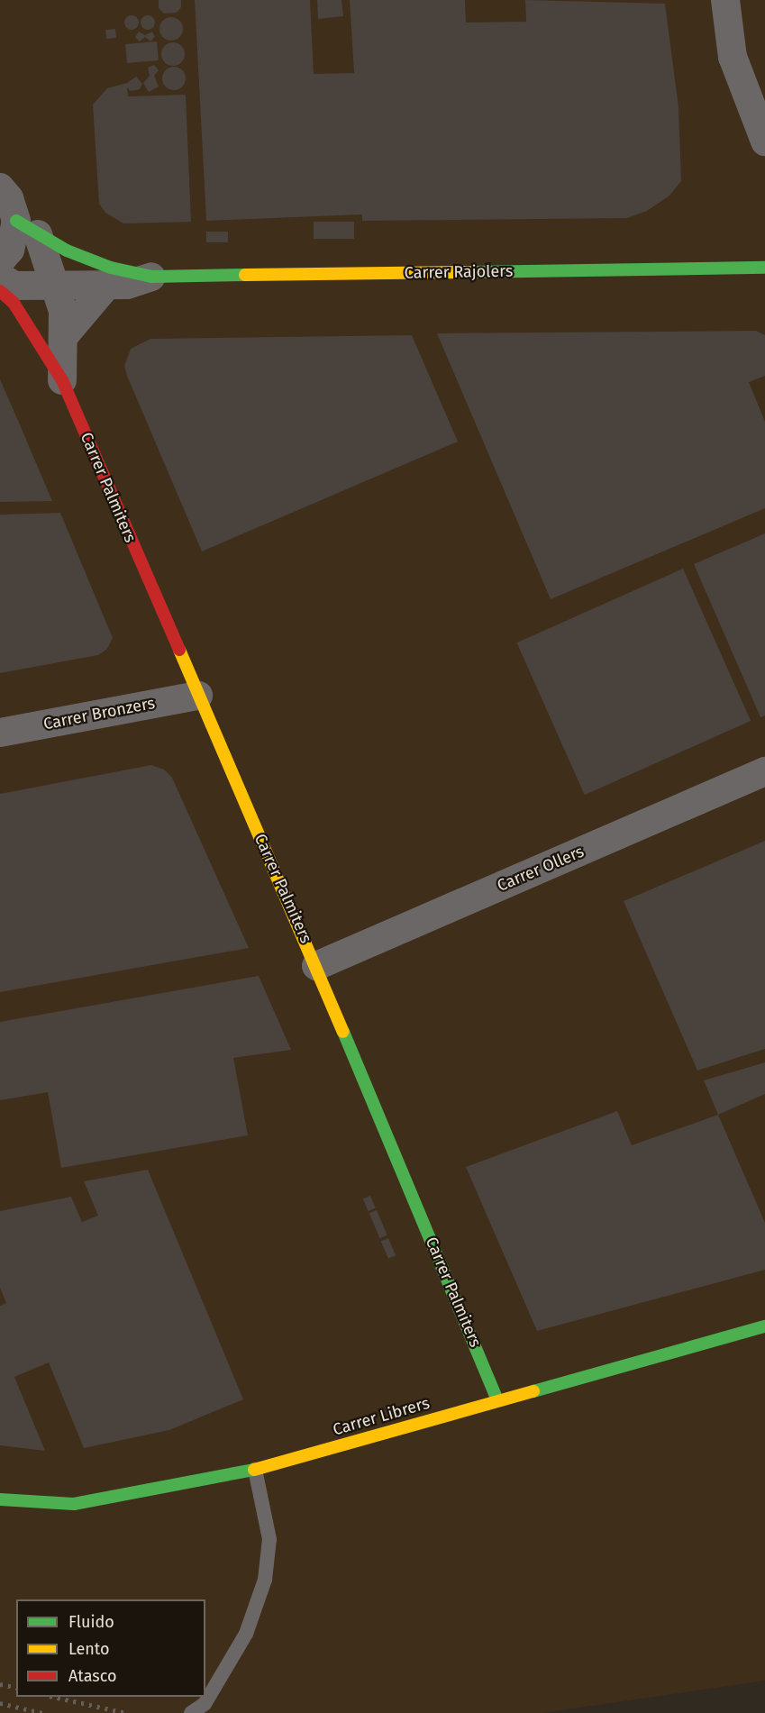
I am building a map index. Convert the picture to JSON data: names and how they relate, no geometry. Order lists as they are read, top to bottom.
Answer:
{
  "streets": {
    "street": [
      "Carrer Rajolers",
      "Carrer Palmiters",
      "Carrer Bronzers",
      "Carrer Ollers",
      "Carrer Librers"
    ]
  },
  "crossings": [
    ["Carrer Rajolers", "Carrer Palmiters"],
    ["Carrer Palmiters", "Carrer Bronzers"],
    ["Carrer Palmiters", "Carrer Ollers"],
    ["Carrer Palmiters", "Carrer Librers"]
  ],
  "legend": ["Fluido", "Lento", "Atasco"]
}
